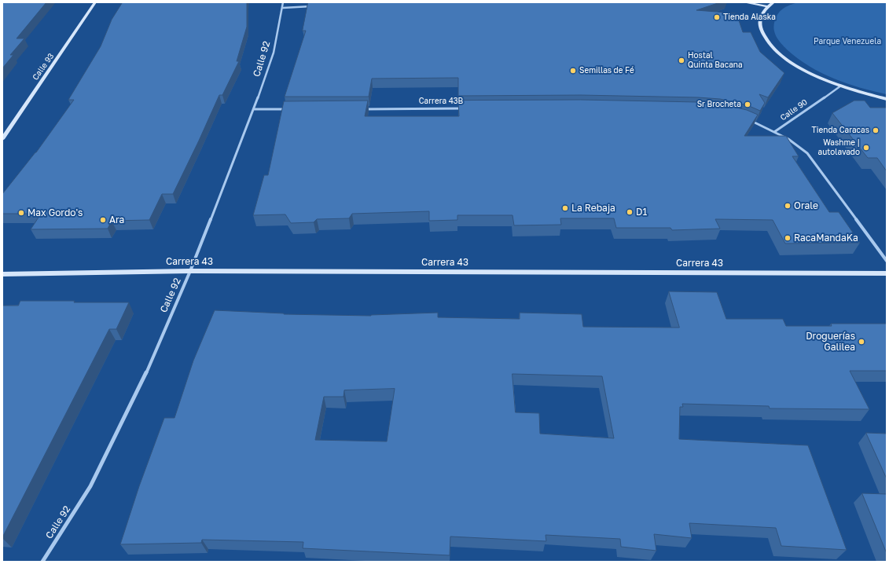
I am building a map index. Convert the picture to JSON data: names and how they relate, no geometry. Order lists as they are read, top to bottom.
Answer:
{
  "streets": {
    "street": [
      "Calle 92",
      "Calle 93",
      "Carrera 43B",
      "Calle 90",
      "Carrera 43"
    ]
  },
  "crossings": [
    ["Calle 92", "Carrera 43"]
  ],
  "parks": ["Parque Venezuela"],
  "places": [
    "Tienda Alaska",
    "Hostal Quinta Bacana",
    "Semillas de Fé",
    "Sr Brocheta",
    "Tienda Caracas",
    "Washme | autolavado",
    "Orale",
    "La Rebaja",
    "D1",
    "Max Gordo's",
    "Ara",
    "RacaMandaKa",
    "Droguerías Galilea"
  ]
}
